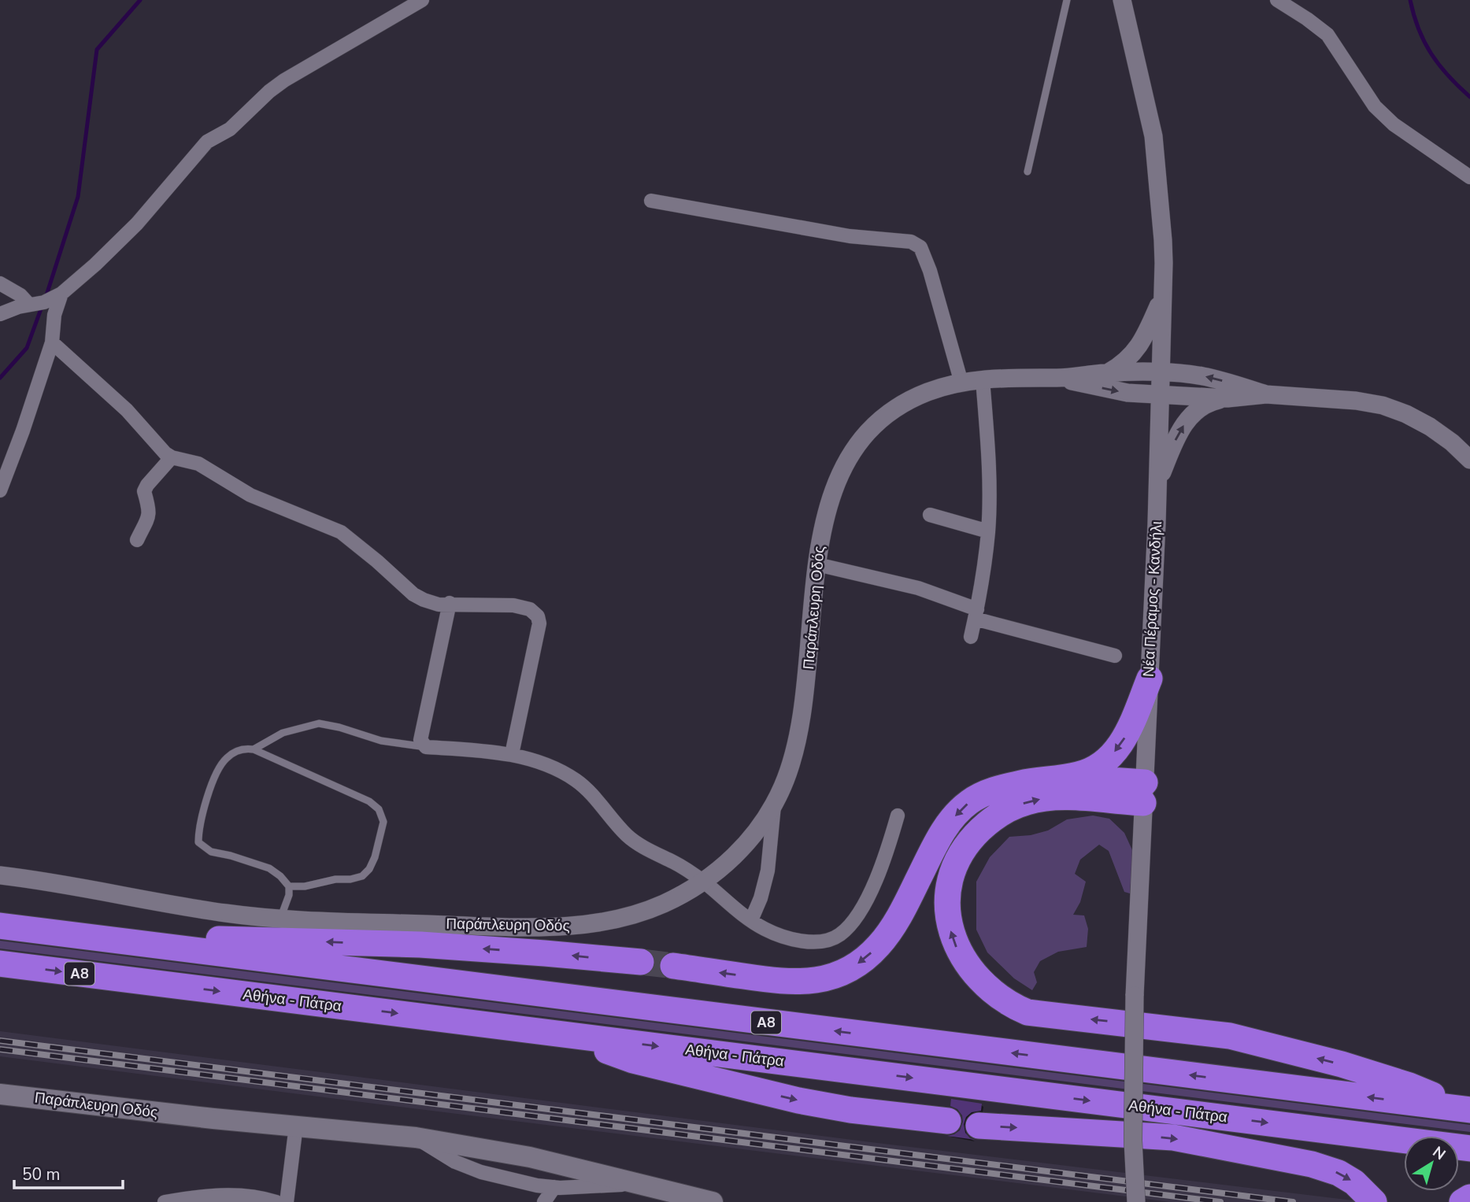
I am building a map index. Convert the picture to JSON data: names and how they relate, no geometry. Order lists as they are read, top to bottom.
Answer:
{
  "streets": {
    "highway": ["Α8", "Αθήνα - Πάτρα"],
    "main road": ["Παράπλευρη Οδός"],
    "street": ["Νέα Πέραμος - Κανδήλι"]
  },
  "crossings": [
    ["Νέα Πέραμος - Κανδήλι", "Παράπλευρη Οδός"]
  ],
  "scale_bar": "50 m",
  "north": "top right"
}
